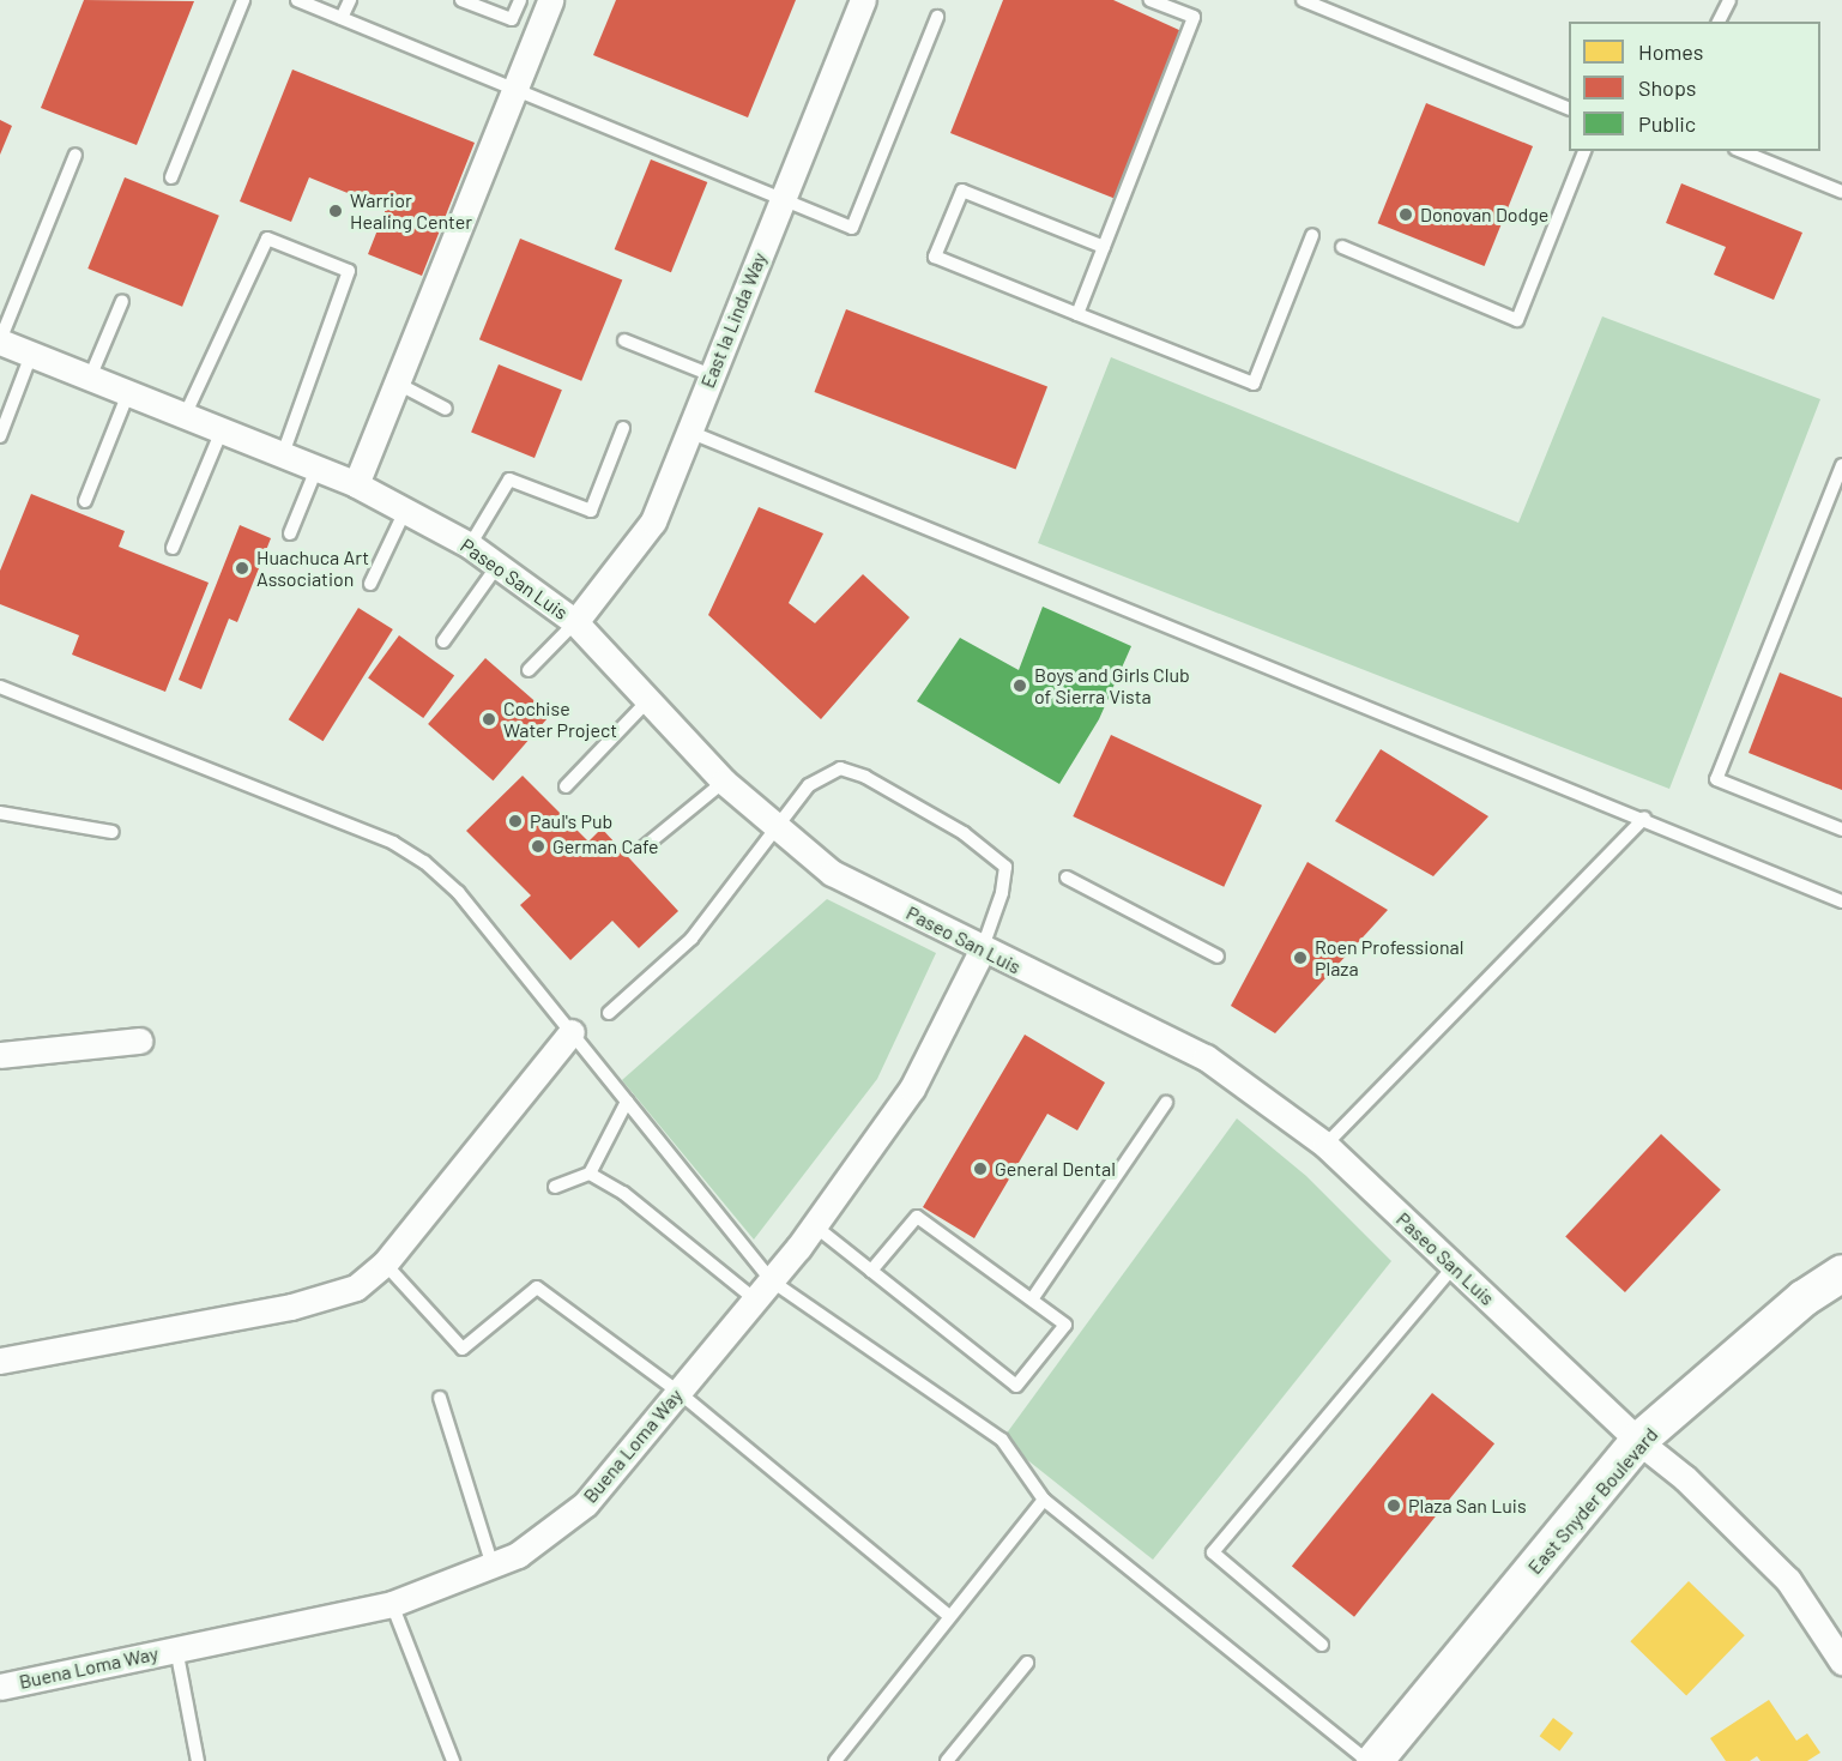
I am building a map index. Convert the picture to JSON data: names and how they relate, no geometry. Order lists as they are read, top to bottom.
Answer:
{
  "streets": {
    "street": [
      "East la Linda Way",
      "Paseo San Luis",
      "Buena Loma Way",
      "East Snyder Boulevard"
    ]
  },
  "crossings": [
    ["East la Linda Way", "Paseo San Luis"],
    ["Paseo San Luis", "Buena Loma Way"],
    ["Paseo San Luis", "East Snyder Boulevard"]
  ],
  "places": [
    "Warrior Healing Center",
    "Donovan Dodge",
    "Huachuca Art Association",
    "Boys and Girls Club of Sierra Vista",
    "Cochise Water Project",
    "Paul's Pub",
    "German Cafe",
    "Roen Professional Plaza",
    "General Dental",
    "Plaza San Luis"
  ],
  "legend": ["Homes", "Shops", "Public"]
}
